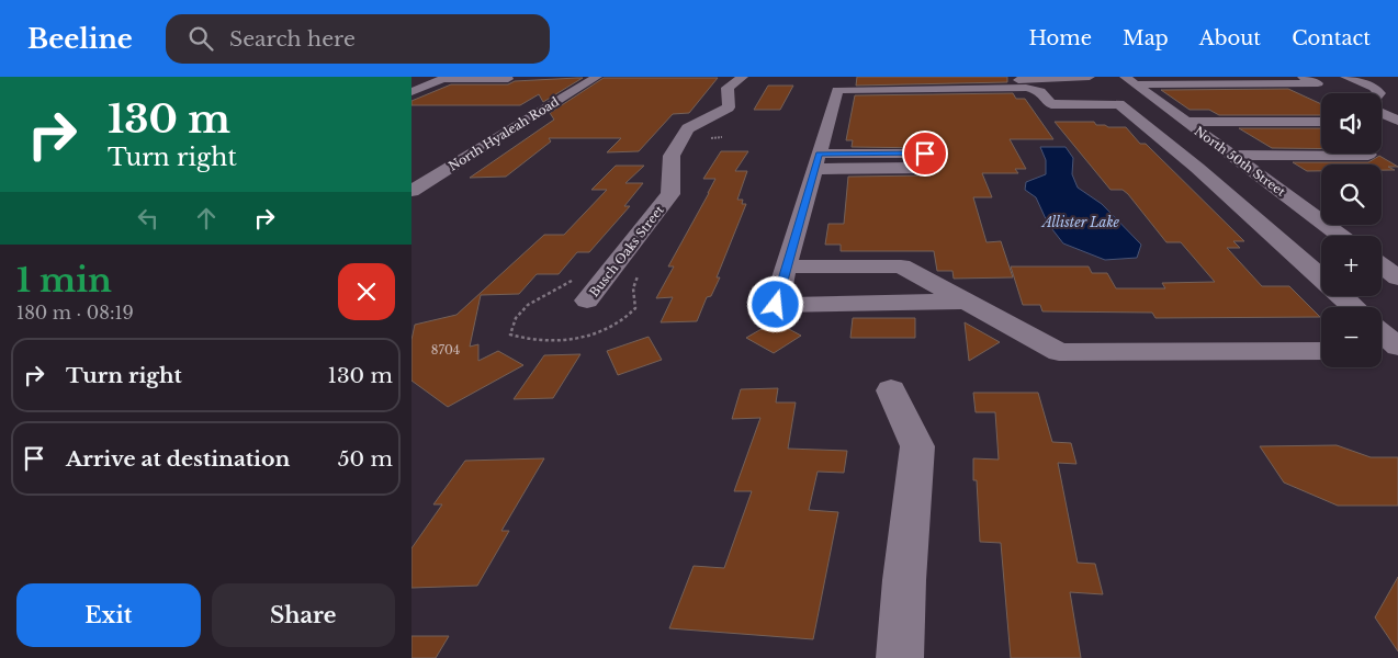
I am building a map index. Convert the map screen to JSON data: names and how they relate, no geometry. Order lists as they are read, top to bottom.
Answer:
{
  "streets": {
    "street": ["North Hyaleah Road", "North 50th Street", "Busch Oaks Street"]
  },
  "water": ["Allister Lake"],
  "house_numbers": ["8704"],
  "page": {
    "header": "Beeline",
    "search": "Search here",
    "nav": [
      "Home",
      "Map",
      "About",
      "Contact"
    ],
    "turn": ["130 m", "Turn right"],
    "map_buttons": ["+", "−"],
    "heading": ["1 min", "180 m · 08:19"],
    "list": [
      {
        "name": "Turn right",
        "value": "130 m"
      },
      {
        "name": "Arrive at destination",
        "value": "50 m"
      }
    ],
    "buttons": ["Exit", "Share"]
  }
}
